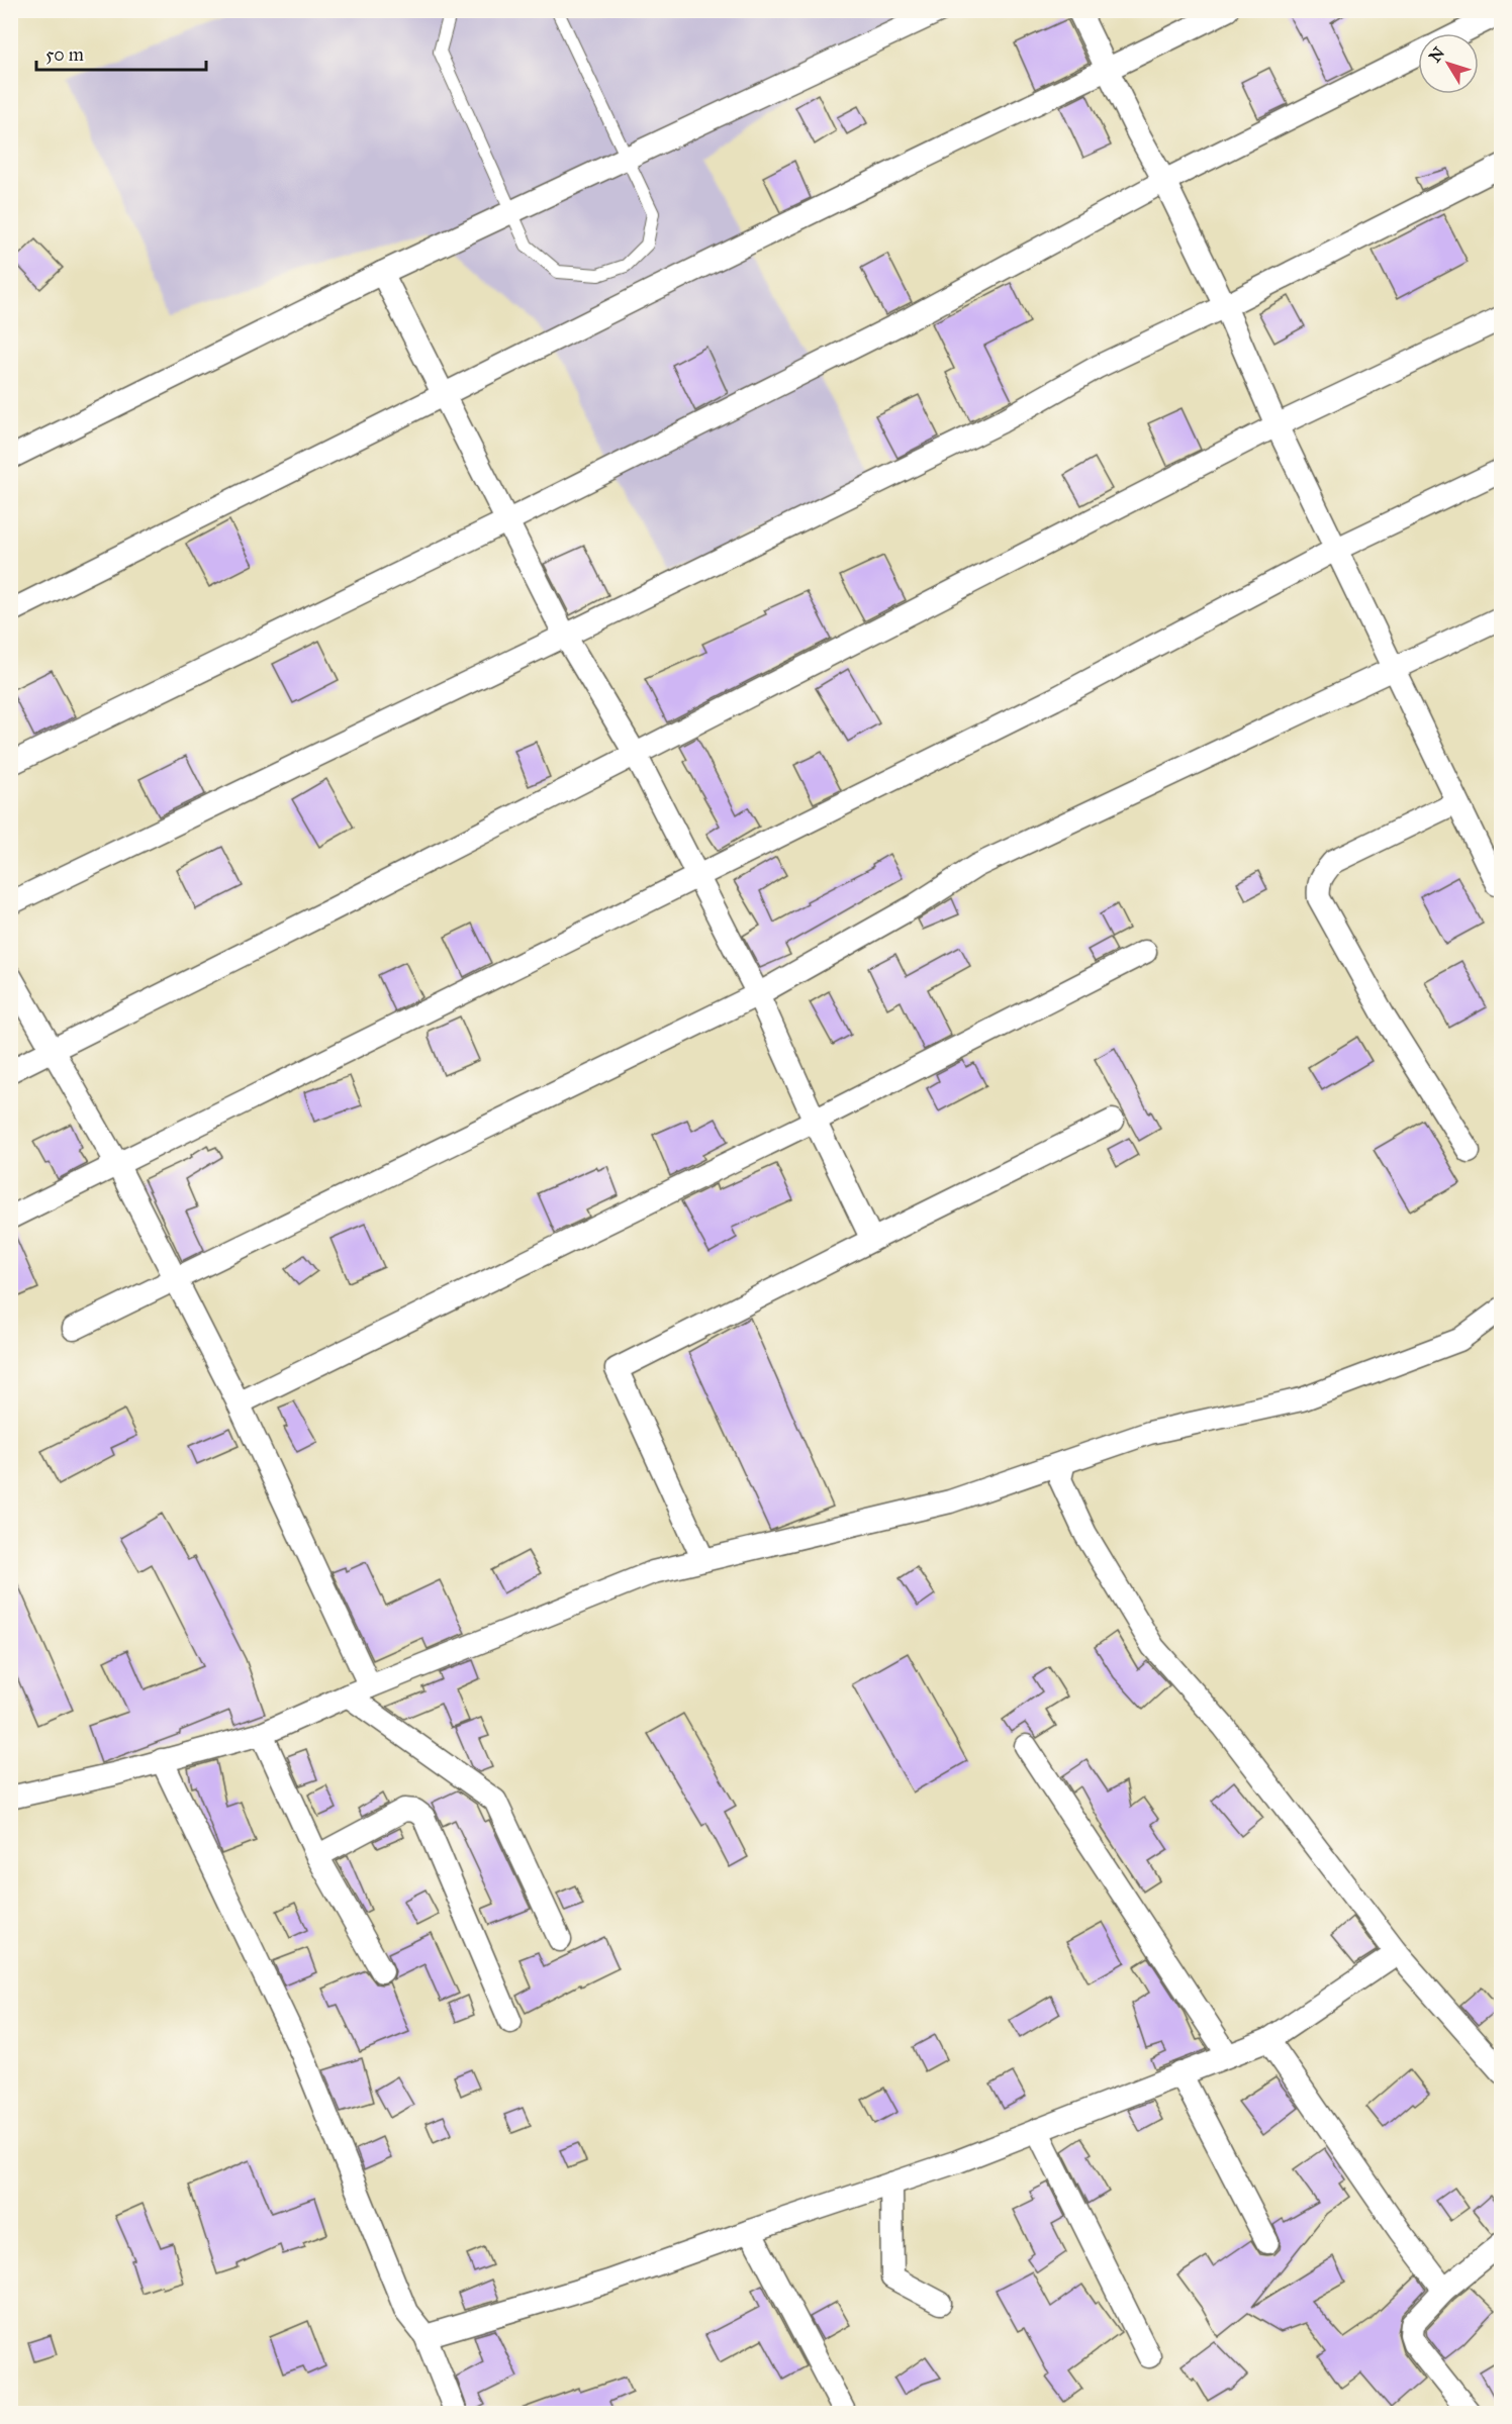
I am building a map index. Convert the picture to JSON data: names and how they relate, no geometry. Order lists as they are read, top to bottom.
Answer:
{
  "scale_bar": "50 m",
  "north": "top left"
}
